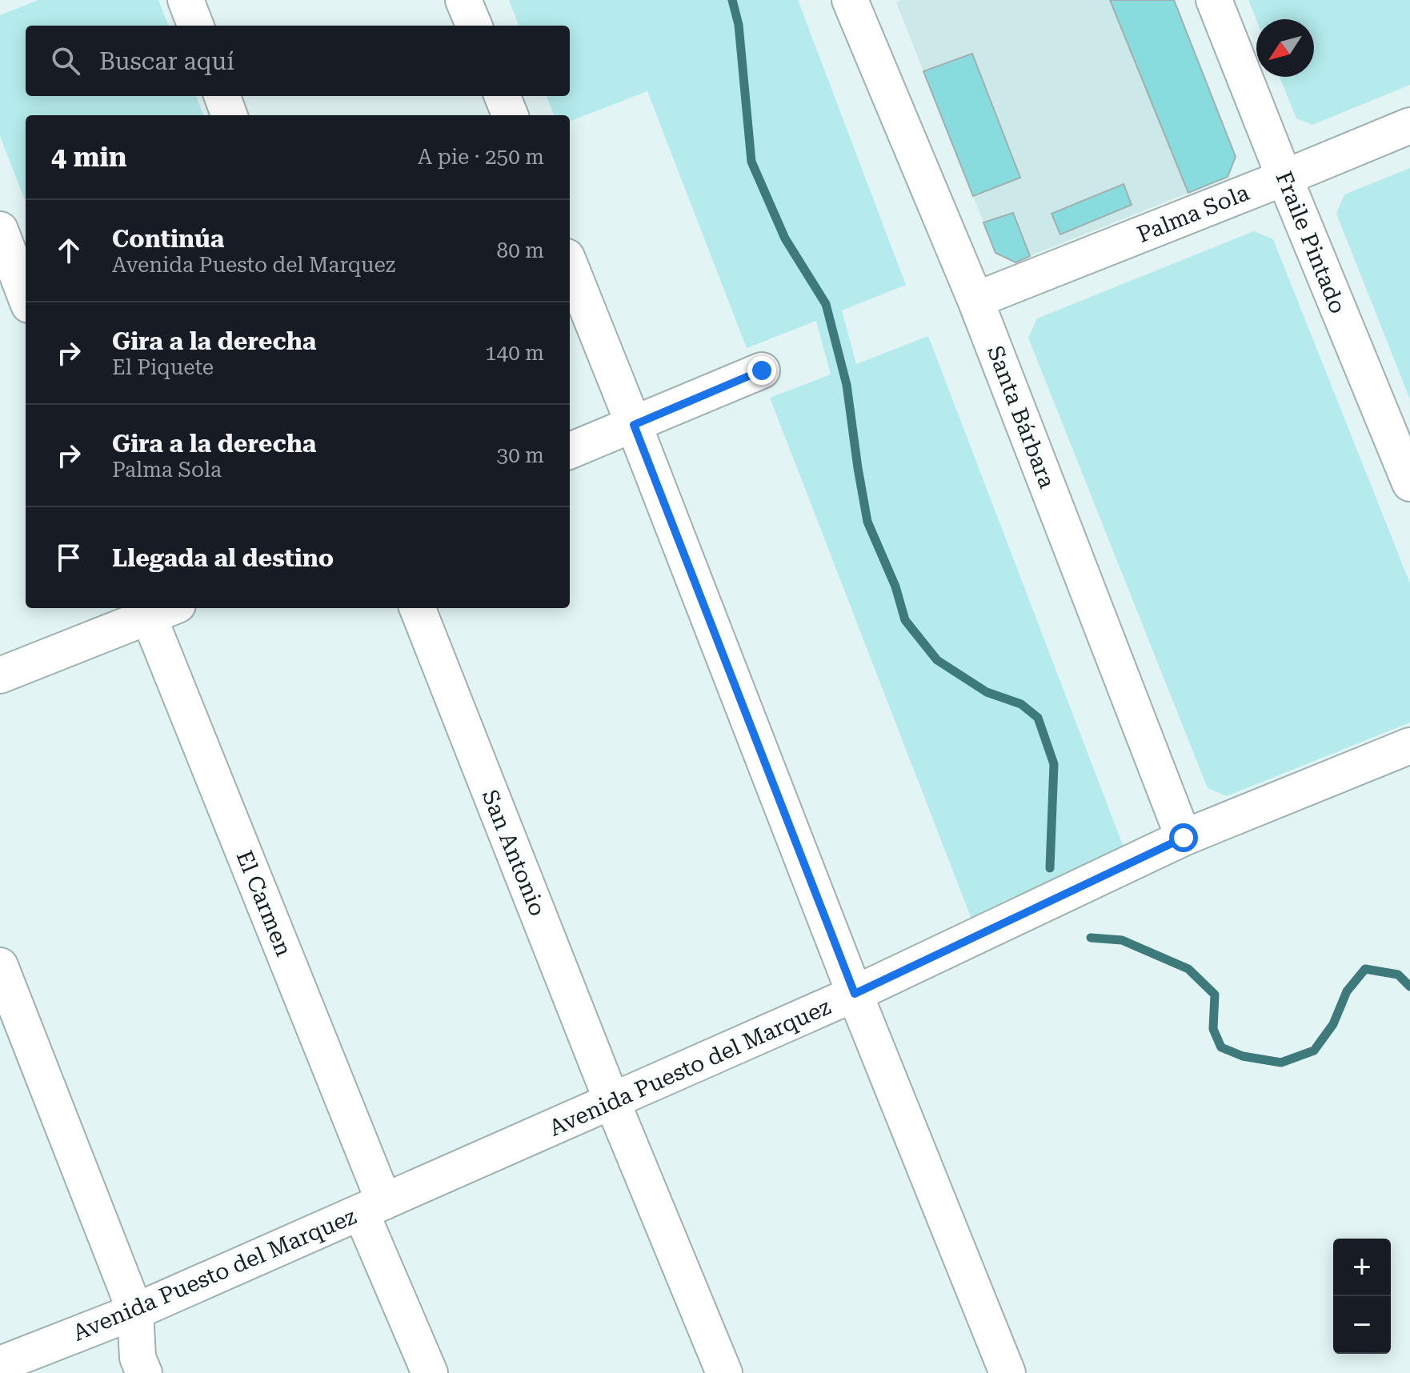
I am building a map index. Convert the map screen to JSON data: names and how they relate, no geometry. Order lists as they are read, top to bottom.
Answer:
{
  "streets": {
    "street": [
      "Palma Sola",
      "Fraile Pintado",
      "Santa Bárbara",
      "San Antonio",
      "El Carmen",
      "Avenida Puesto del Marquez"
    ]
  },
  "crossings": [
    ["Palma Sola", "Fraile Pintado"],
    ["Palma Sola", "Santa Bárbara"],
    ["Santa Bárbara", "Avenida Puesto del Marquez"],
    ["San Antonio", "Avenida Puesto del Marquez"],
    ["El Carmen", "Avenida Puesto del Marquez"]
  ],
  "north": "bottom left",
  "page": {
    "search": "Buscar aquí",
    "heading": ["4 min", "A pie · 250 m"],
    "list": [
      ["Continúa", "Avenida Puesto del Marquez", "80 m"],
      ["Gira a la derecha", "El Piquete", "140 m"],
      ["Gira a la derecha", "Palma Sola", "30 m"],
      "Llegada al destino"
    ],
    "map_buttons": ["+", "−"]
  }
}
